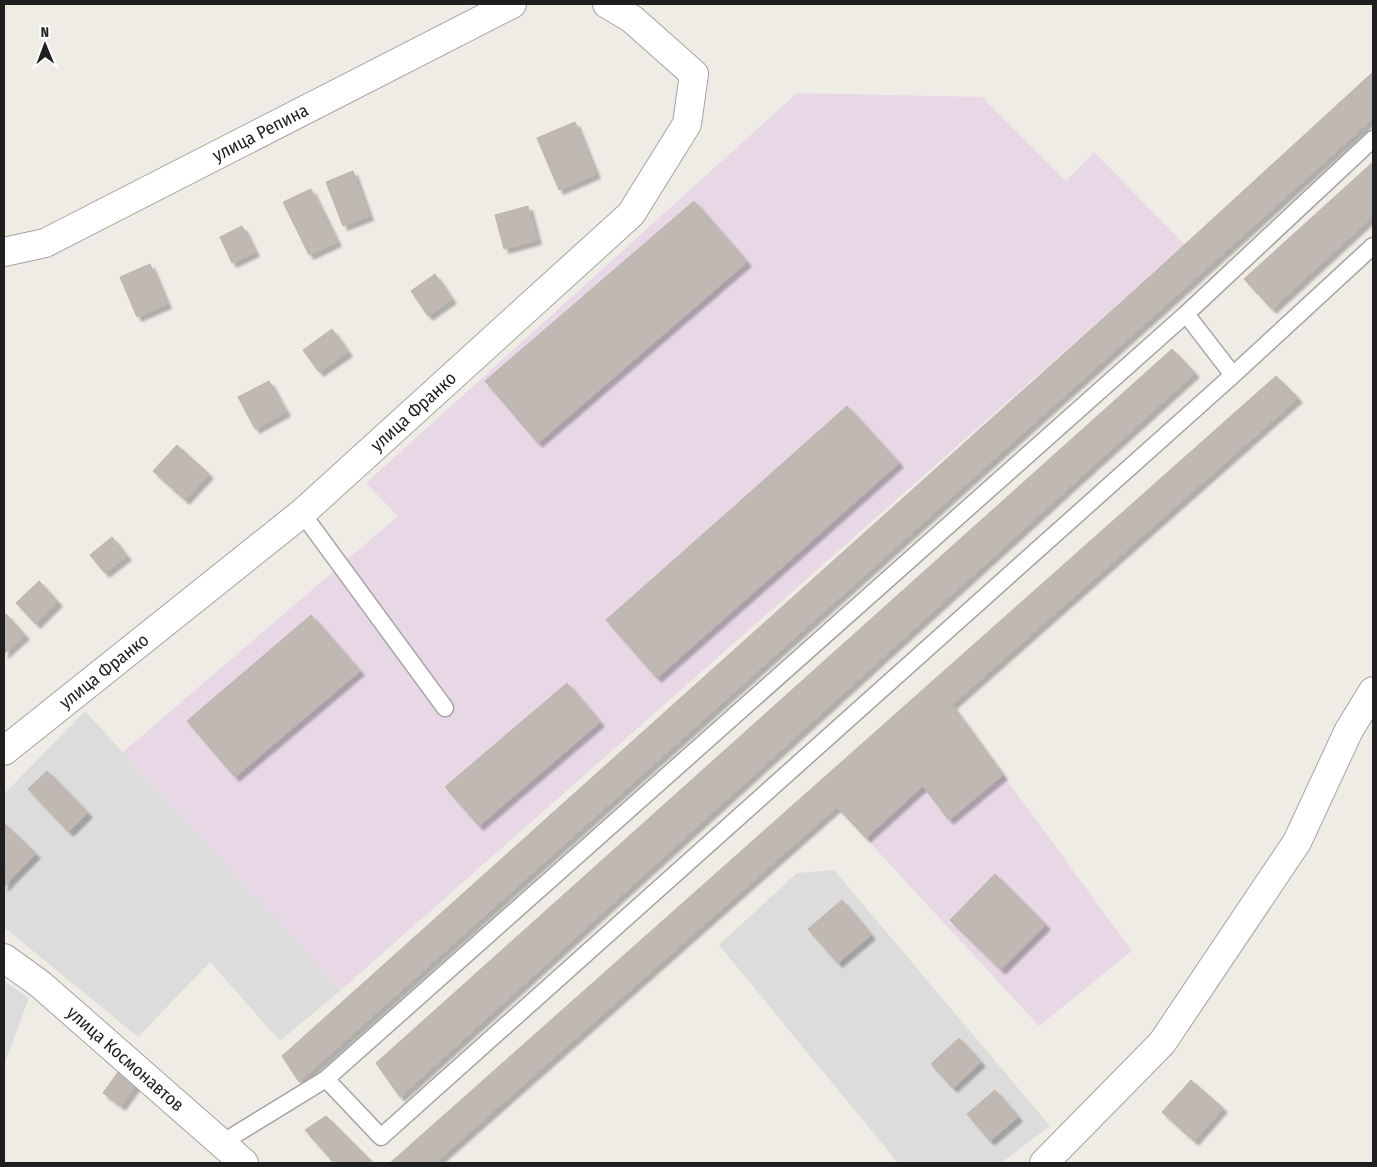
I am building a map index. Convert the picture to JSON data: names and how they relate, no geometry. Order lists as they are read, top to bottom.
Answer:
{
  "streets": {
    "street": ["улица Репина", "улица Франко", "улица Космонавтов"]
  },
  "north": "top"
}
